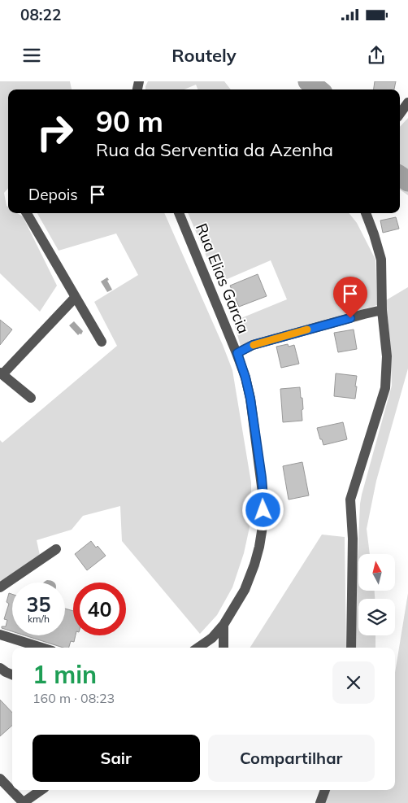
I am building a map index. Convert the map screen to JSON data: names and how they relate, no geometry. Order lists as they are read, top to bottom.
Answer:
{
  "streets": {
    "street": ["Rua Elias Garcia"]
  },
  "north": "top",
  "page": {
    "status": "08:22",
    "header": "Routely",
    "turn": ["90 m", "Rua da Serventia da Azenha"],
    "then": "Depois",
    "speed": "35 km/h",
    "limit": "40",
    "heading": ["1 min", "160 m · 08:23"],
    "buttons": ["Sair", "Compartilhar"]
  }
}
